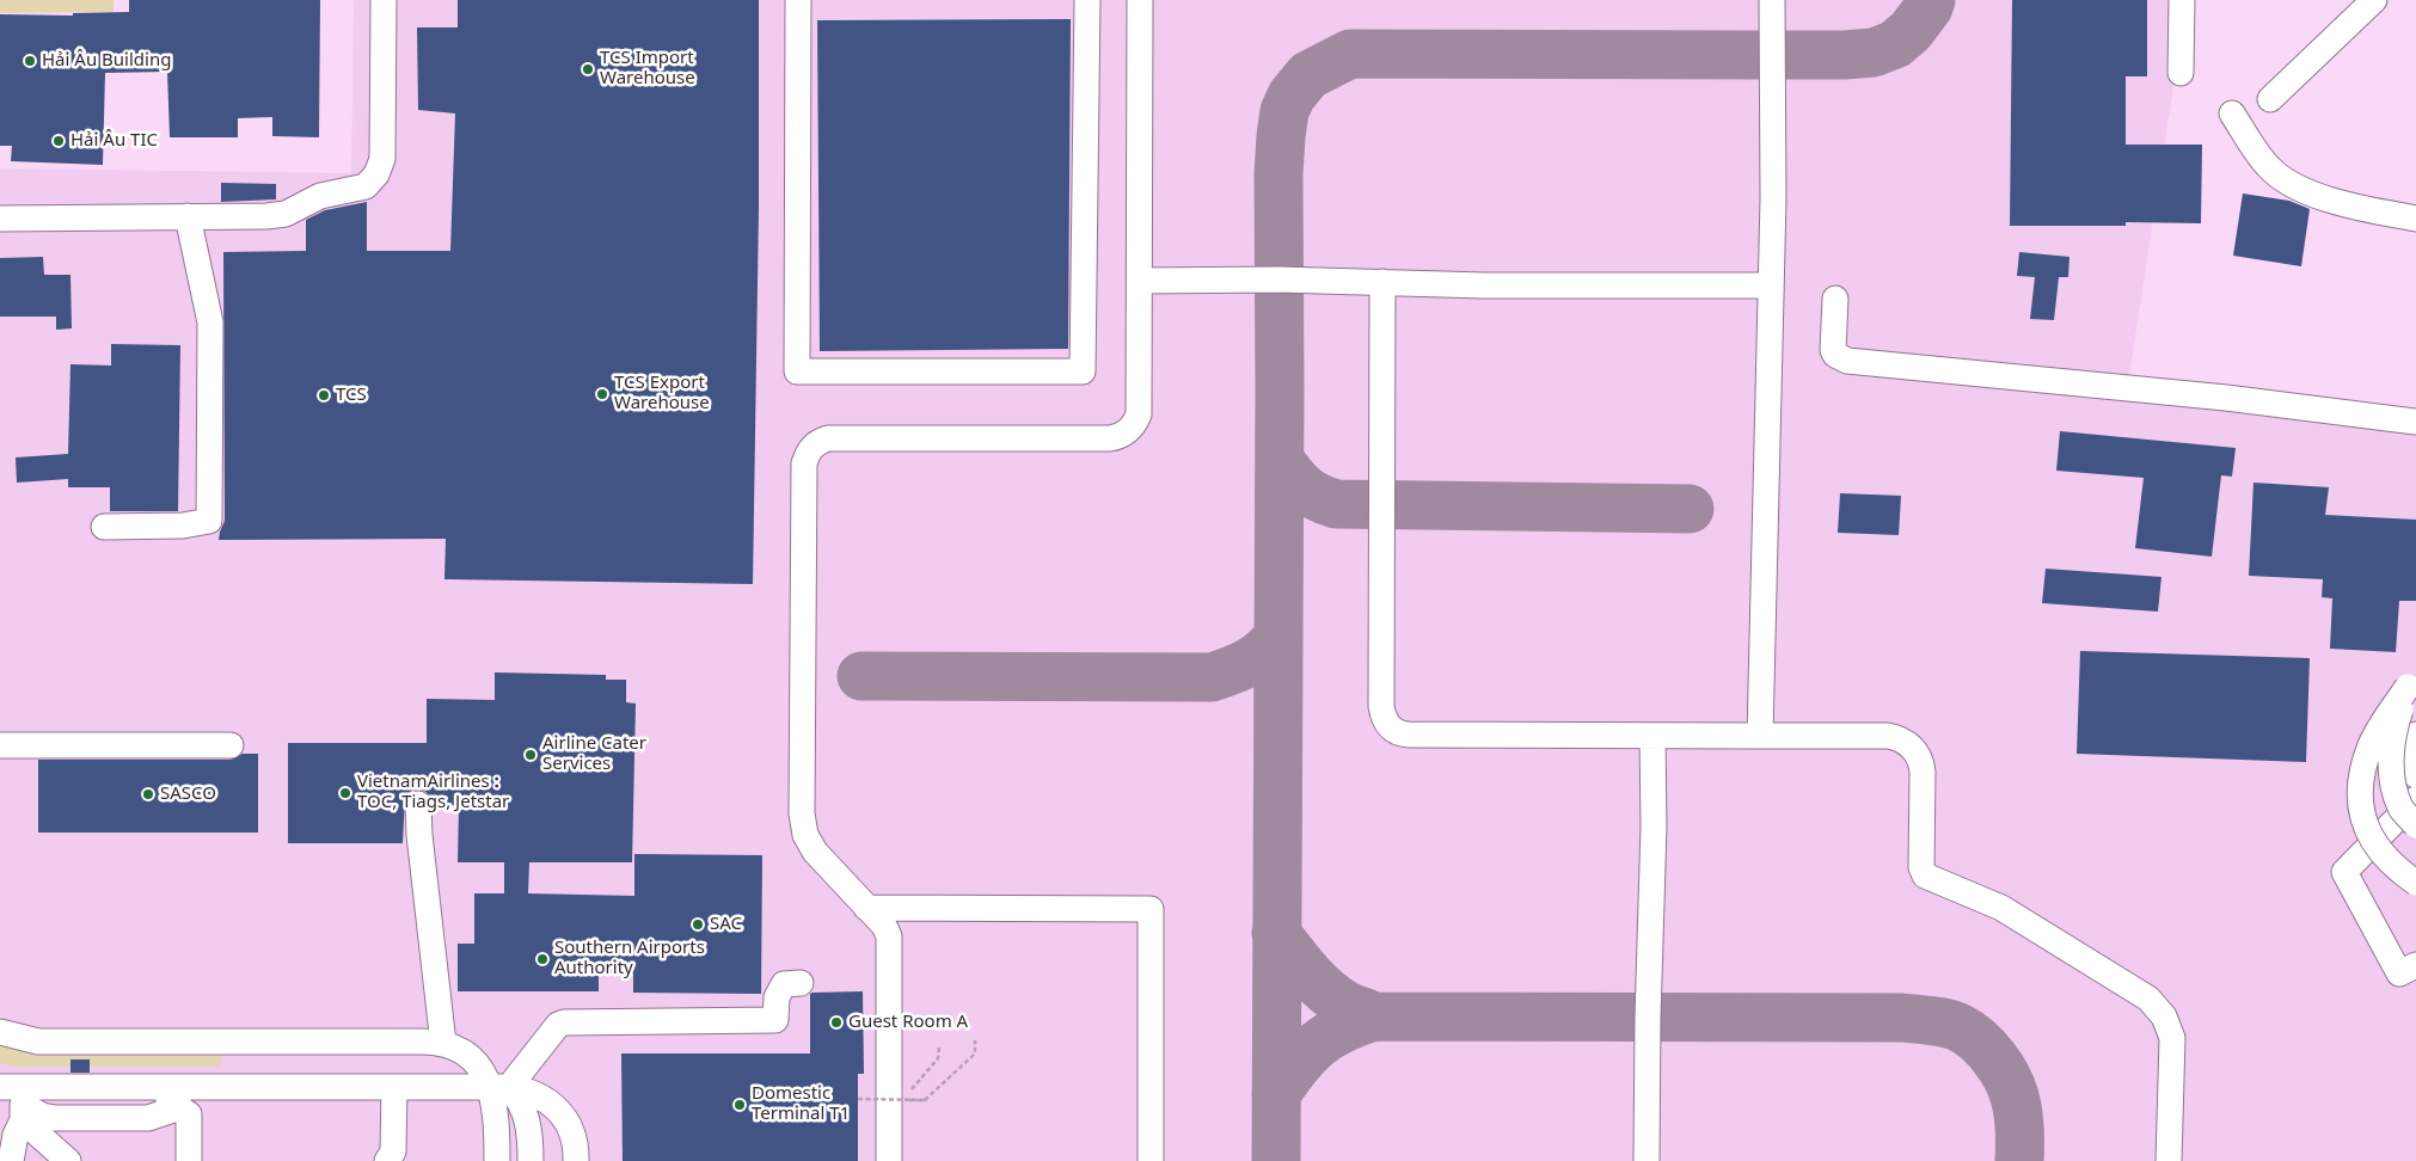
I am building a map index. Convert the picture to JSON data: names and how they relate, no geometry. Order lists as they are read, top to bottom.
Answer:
{
  "places": [
    "Hải Âu Building",
    "TCS Import Warehouse",
    "Hải Âu TIC",
    "TCS Export Warehouse",
    "TCS",
    "Airline Cater Services",
    "VietnamAirlines : TOC, Tiags, Jetstar",
    "SASCO",
    "SAC",
    "Southern Airports Authority",
    "Guest Room A",
    "Domestic Terminal T1"
  ]
}
